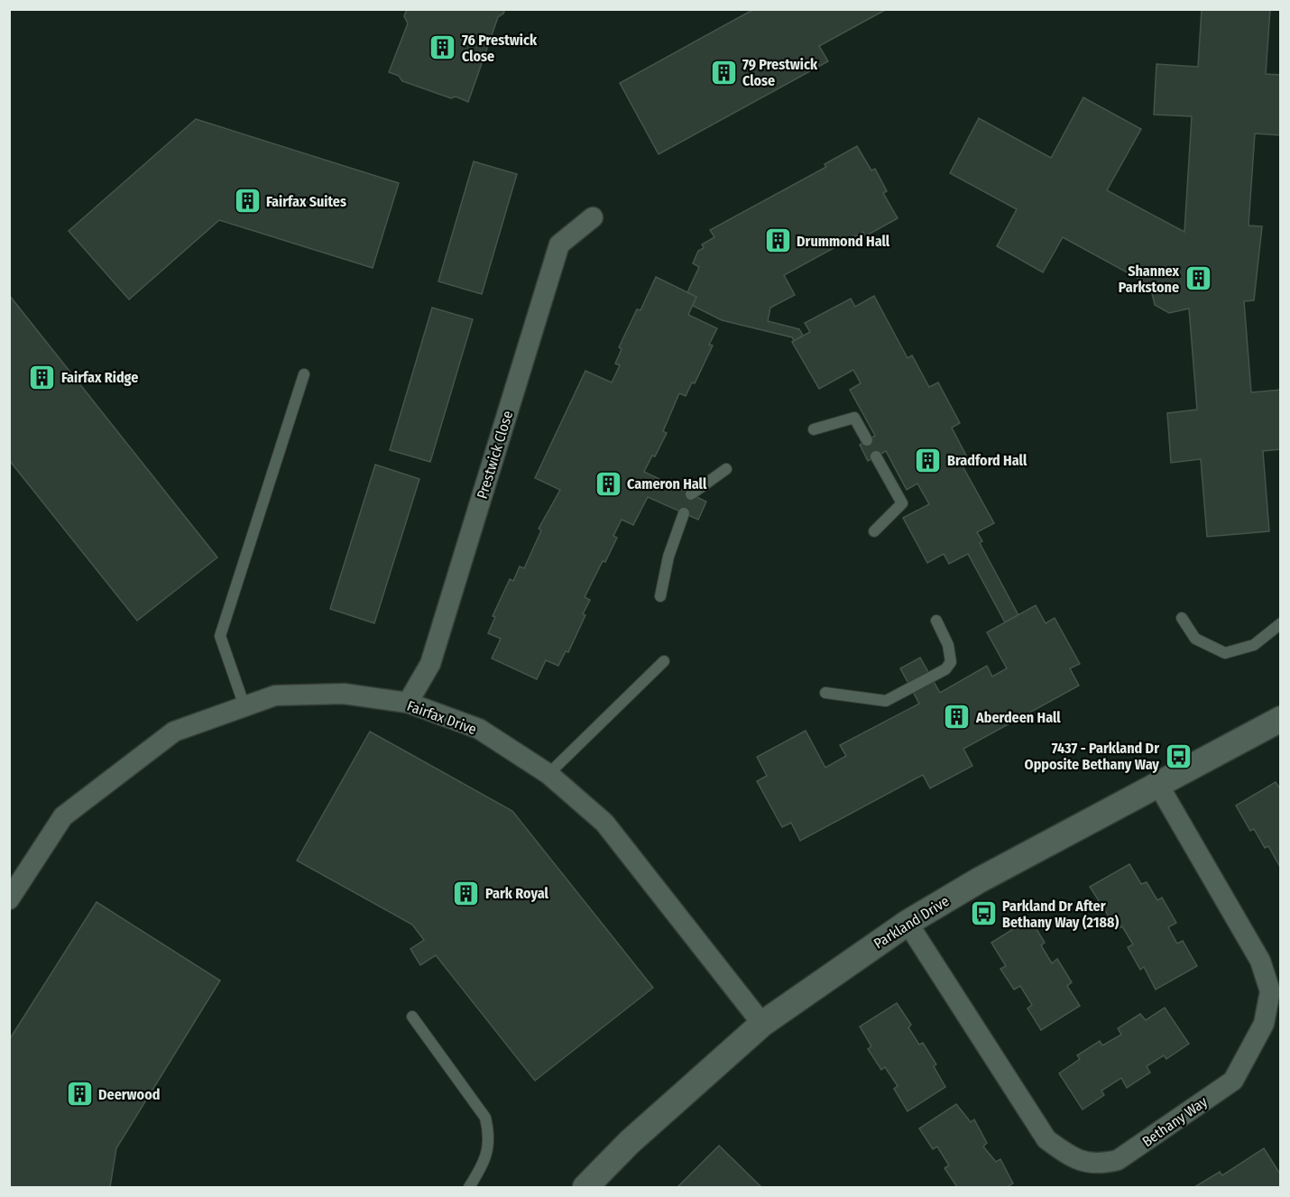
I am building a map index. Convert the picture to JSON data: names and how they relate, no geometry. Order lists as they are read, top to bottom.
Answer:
{
  "streets": {
    "street": [
      "Prestwick Close",
      "Fairfax Drive",
      "Parkland Drive",
      "Bethany Way"
    ]
  },
  "crossings": [
    ["Prestwick Close", "Fairfax Drive"],
    ["Fairfax Drive", "Parkland Drive"],
    ["Parkland Drive", "Bethany Way"]
  ],
  "places": {
    "building": [
      "76 Prestwick Close",
      "79 Prestwick Close",
      "Fairfax Suites",
      "Drummond Hall",
      "Shannex Parkstone",
      "Fairfax Ridge",
      "Bradford Hall",
      "Cameron Hall",
      "Aberdeen Hall",
      "Park Royal",
      "Deerwood"
    ],
    "bus stop": ["7437 - Parkland Dr Opposite Bethany Way", "Parkland Dr After Bethany Way (2188)"]
  }
}
